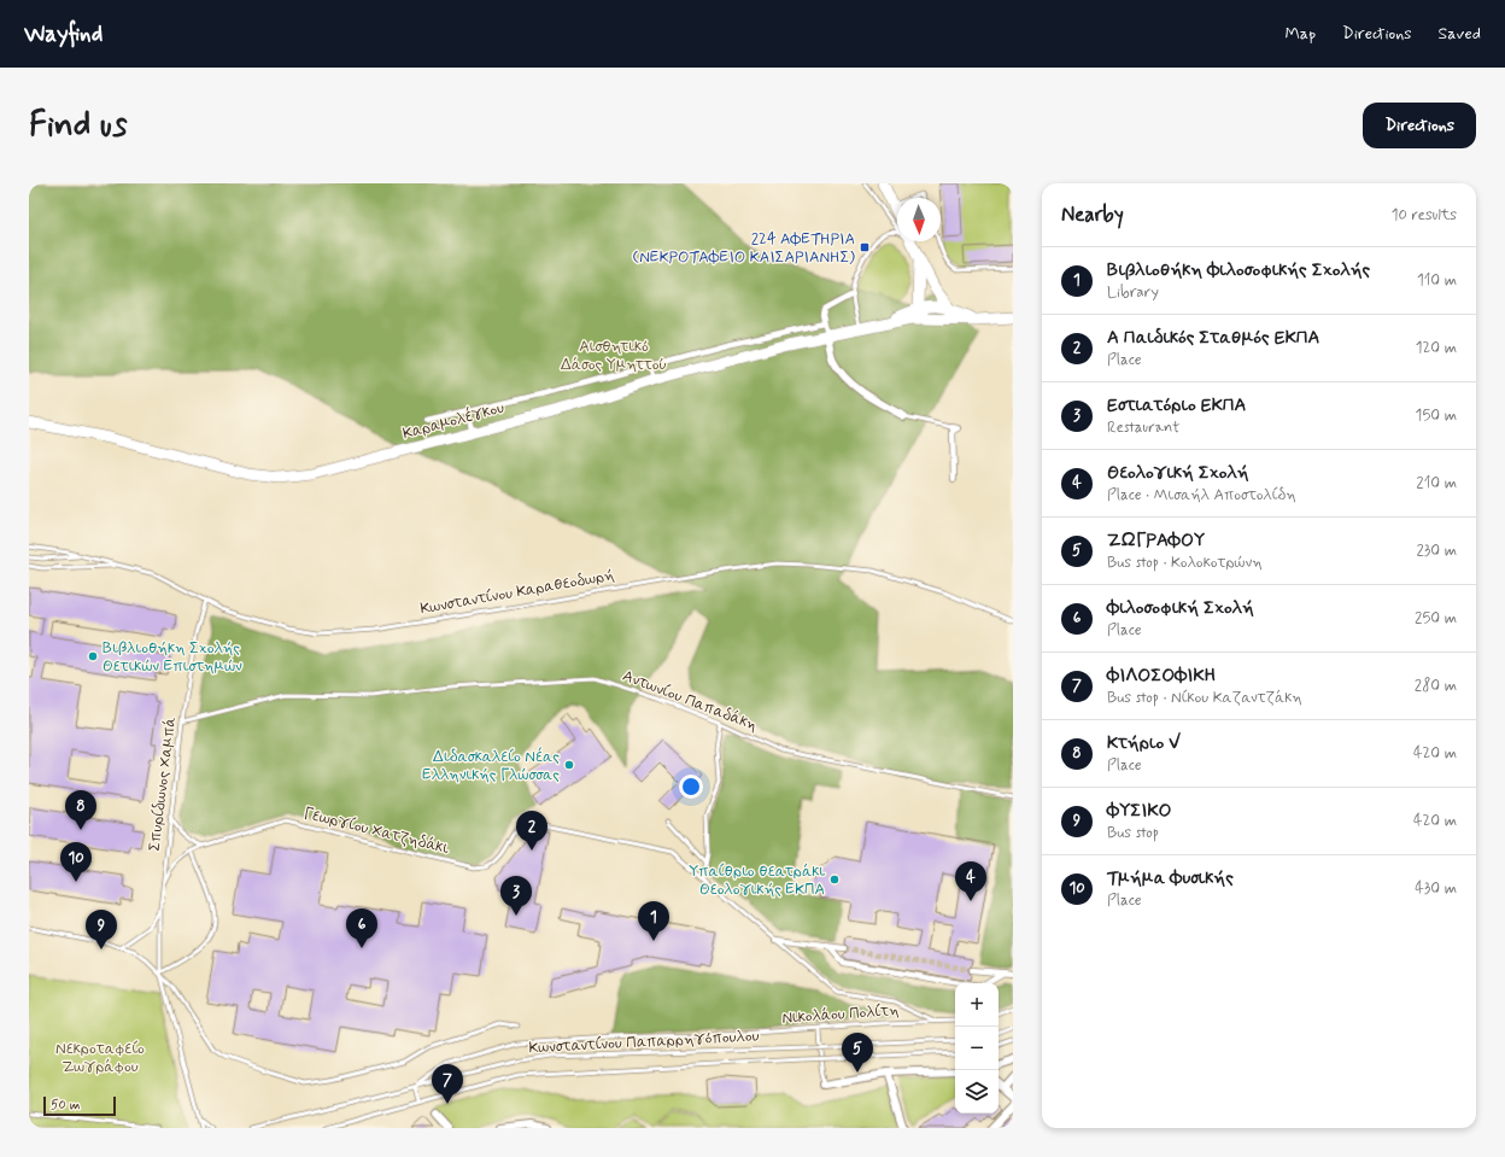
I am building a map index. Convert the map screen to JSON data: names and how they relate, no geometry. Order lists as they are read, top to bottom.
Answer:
{
  "streets": {
    "main road": ["Καραμολέγκου"],
    "lane": [
      "Κωνσταντίνου Καραθεοδωρή",
      "Αντωνίου Παπαδάκη",
      "Σπυρίδωνος Χαμπά",
      "Γεωργίου Χατζηδάκι",
      "Νικολάου Πολίτη",
      "Κωνσταντίνου Παπαρρηγόπουλου"
    ]
  },
  "crossings": [
    ["Κωνσταντίνου Καραθεοδωρή", "Σπυρίδωνος Χαμπά"],
    ["Αντωνίου Παπαδάκη", "Σπυρίδωνος Χαμπά"],
    ["Σπυρίδωνος Χαμπά", "Γεωργίου Χατζηδάκι"],
    ["Νικολάου Πολίτη", "Κωνσταντίνου Παπαρρηγόπουλου"]
  ],
  "parks": ["Αισθητικό Δάσος Υμηττού", "Νεκροταφείο Ζωγράφου"],
  "places": {
    "transit": ["224 ΑΦΕΤΗΡΙΑ (ΝΕΚΡΟΤΑΦΕΙΟ ΚΑΙΣΑΡΙΑΝΗΣ)"],
    "other": ["Βιβλιοθήκη Σχολής Θετικών Επιστημών", "Διδασκαλείο Νέας Ελληνικής Γλώσσας", "Υπαίθριο θεατράκι Θεολογικής ΕΚΠΑ"]
  },
  "scale_bar": "50 m",
  "north": "bottom",
  "page": {
    "header": "Wayfind",
    "nav": ["Map", "Directions", "Saved"],
    "buttons": "Directions",
    "title": "Find us",
    "heading": ["Nearby", "10 results"],
    "list": [
      {
        "mark": "1",
        "name": "Βιβλιοθήκη Φιλοσοφικής Σχολής",
        "note": "Library",
        "value": "110 m"
      },
      {
        "mark": "2",
        "name": "Α Παιδικός Σταθμός ΕΚΠΑ",
        "note": "Place",
        "value": "120 m"
      },
      {
        "mark": "3",
        "name": "Εστιατόριο ΕΚΠΑ",
        "note": "Restaurant",
        "value": "150 m"
      },
      {
        "mark": "4",
        "name": "Θεολογική Σχολή",
        "note": "Place · Μισαήλ Αποστολίδη",
        "value": "210 m"
      },
      {
        "mark": "5",
        "name": "ΖΩΓΡΑΦΟΥ",
        "note": "Bus stop · Κολοκοτρώνη",
        "value": "230 m"
      },
      {
        "mark": "6",
        "name": "Φιλοσοφική Σχολή",
        "note": "Place",
        "value": "250 m"
      },
      {
        "mark": "7",
        "name": "ΦΙΛΟΣΟΦΙΚΗ",
        "note": "Bus stop · Νίκου Καζαντζάκη",
        "value": "280 m"
      },
      {
        "mark": "8",
        "name": "Κτήριο V",
        "note": "Place",
        "value": "420 m"
      },
      {
        "mark": "9",
        "name": "ΦΥΣΙΚΟ",
        "note": "Bus stop",
        "value": "420 m"
      },
      {
        "mark": "10",
        "name": "Τμήμα Φυσικής",
        "note": "Place",
        "value": "430 m"
      }
    ],
    "pins": [
      "8",
      "2",
      "10",
      "4",
      "3",
      "1",
      "6",
      "9",
      "5",
      "7"
    ],
    "map_buttons": ["+", "−"],
    "scale": "50 m"
  }
}
